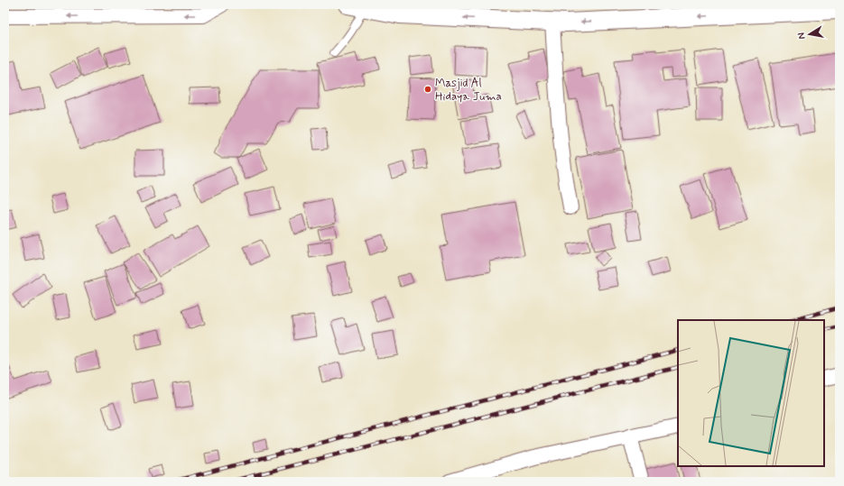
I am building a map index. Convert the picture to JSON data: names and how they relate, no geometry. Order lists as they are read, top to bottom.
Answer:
{
  "places": ["Masjid Al Hidaya Juma"],
  "north": "left"
}
